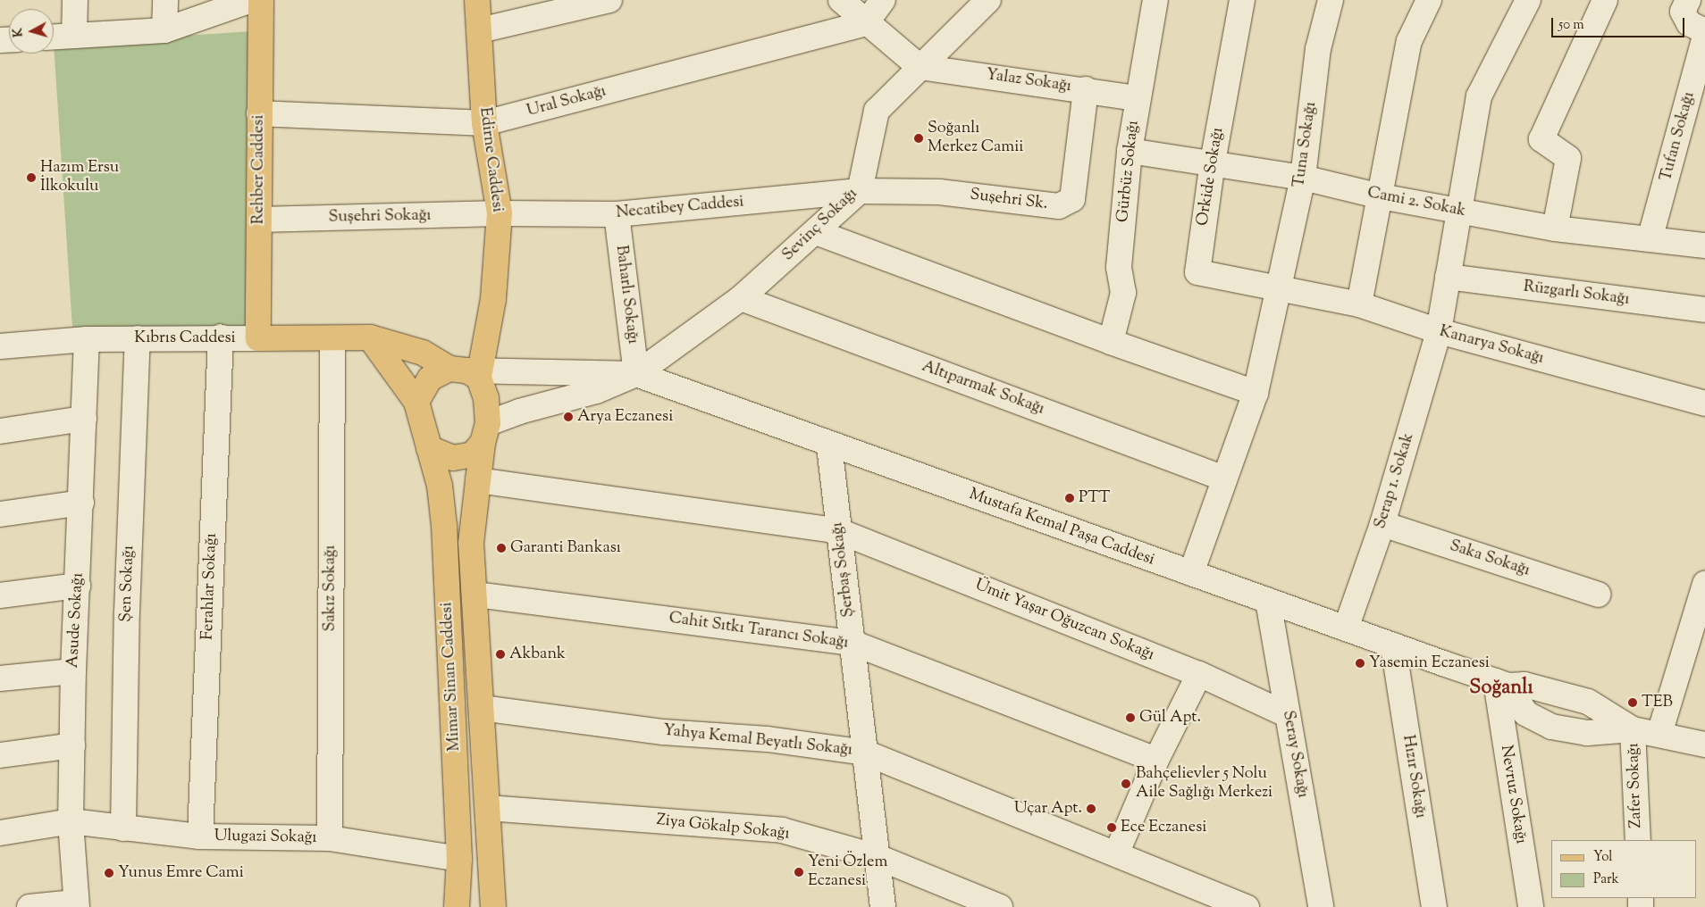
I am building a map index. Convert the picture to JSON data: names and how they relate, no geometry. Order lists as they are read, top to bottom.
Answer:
{
  "streets": {
    "main road": [
      "Edirne Caddesi",
      "Rehber Caddesi",
      "Kıbrıs Caddesi",
      "Mimar Sinan Caddesi"
    ],
    "street": [
      "Yalaz Sokağı",
      "Ural Sokağı",
      "Tufan Sokağı",
      "Tuna Sokağı",
      "Gürbüz Sokağı",
      "Orkide Sokağı",
      "Suşehri Sk.",
      "Cami 2. Sokak",
      "Necatibey Caddesi",
      "Suşehri Sokağı",
      "Sevinç Sokağı",
      "Rüzgarlı Sokağı",
      "Baharlı Sokağı",
      "Kanarya Sokağı",
      "Altıparmak Sokağı",
      "Serap 1. Sokak",
      "Mustafa Kemal Paşa Caddesi",
      "Saka Sokağı",
      "Şerbaş Sokağı",
      "Şen Sokağı",
      "Ferahlar Sokağı",
      "Sakız Sokağı",
      "Asude Sokağı",
      "Ümit Yaşar Oğuzcan Sokağı",
      "Cahit Sıtkı Tarancı Sokağı",
      "Yahya Kemal Beyatlı Sokağı",
      "Seray Sokağı",
      "Hızır Sokağı",
      "Zafer Sokağı",
      "Nevruz Sokağı",
      "Ziya Gökalp Sokağı",
      "Ulugazi Sokağı"
    ]
  },
  "crossings": [
    ["Yalaz Sokağı", "Gürbüz Sokağı"],
    ["Yalaz Sokağı", "Suşehri Sk."],
    ["Yalaz Sokağı", "Sevinç Sokağı"],
    ["Ural Sokağı", "Edirne Caddesi"],
    ["Ural Sokağı", "Rehber Caddesi"],
    ["Tufan Sokağı", "Cami 2. Sokak"],
    ["Tuna Sokağı", "Orkide Sokağı"],
    ["Tuna Sokağı", "Cami 2. Sokak"],
    ["Tuna Sokağı", "Kanarya Sokağı"],
    ["Tuna Sokağı", "Altıparmak Sokağı"],
    ["Tuna Sokağı", "Mustafa Kemal Paşa Caddesi"],
    ["Edirne Caddesi", "Necatibey Caddesi"],
    ["Edirne Caddesi", "Suşehri Sokağı"],
    ["Edirne Caddesi", "Kıbrıs Caddesi"],
    ["Edirne Caddesi", "Mustafa Kemal Paşa Caddesi"],
    ["Edirne Caddesi", "Mimar Sinan Caddesi"],
    ["Rehber Caddesi", "Suşehri Sokağı"],
    ["Rehber Caddesi", "Kıbrıs Caddesi"],
    ["Gürbüz Sokağı", "Cami 2. Sokak"],
    ["Orkide Sokağı", "Cami 2. Sokak"],
    ["Orkide Sokağı", "Kanarya Sokağı"],
    ["Suşehri Sk.", "Necatibey Caddesi"],
    ["Suşehri Sk.", "Sevinç Sokağı"],
    ["Cami 2. Sokak", "Serap 1. Sokak"],
    ["Necatibey Caddesi", "Suşehri Sokağı"],
    ["Necatibey Caddesi", "Sevinç Sokağı"],
    ["Necatibey Caddesi", "Baharlı Sokağı"],
    ["Sevinç Sokağı", "Baharlı Sokağı"],
    ["Sevinç Sokağı", "Altıparmak Sokağı"],
    ["Sevinç Sokağı", "Mustafa Kemal Paşa Caddesi"],
    ["Rüzgarlı Sokağı", "Serap 1. Sokak"],
    ["Baharlı Sokağı", "Mustafa Kemal Paşa Caddesi"],
    ["Kıbrıs Caddesi", "Mustafa Kemal Paşa Caddesi"],
    ["Kıbrıs Caddesi", "Şen Sokağı"],
    ["Kıbrıs Caddesi", "Ferahlar Sokağı"],
    ["Kıbrıs Caddesi", "Sakız Sokağı"],
    ["Kıbrıs Caddesi", "Asude Sokağı"],
    ["Kıbrıs Caddesi", "Mimar Sinan Caddesi"],
    ["Kanarya Sokağı", "Serap 1. Sokak"],
    ["Serap 1. Sokak", "Mustafa Kemal Paşa Caddesi"],
    ["Serap 1. Sokak", "Saka Sokağı"],
    ["Mustafa Kemal Paşa Caddesi", "Şerbaş Sokağı"],
    ["Mustafa Kemal Paşa Caddesi", "Mimar Sinan Caddesi"],
    ["Mustafa Kemal Paşa Caddesi", "Seray Sokağı"],
    ["Mustafa Kemal Paşa Caddesi", "Hızır Sokağı"],
    ["Mustafa Kemal Paşa Caddesi", "Zafer Sokağı"],
    ["Mustafa Kemal Paşa Caddesi", "Nevruz Sokağı"],
    ["Şerbaş Sokağı", "Ümit Yaşar Oğuzcan Sokağı"],
    ["Şerbaş Sokağı", "Cahit Sıtkı Tarancı Sokağı"],
    ["Şerbaş Sokağı", "Yahya Kemal Beyatlı Sokağı"],
    ["Şerbaş Sokağı", "Ziya Gökalp Sokağı"],
    ["Şen Sokağı", "Ulugazi Sokağı"],
    ["Ferahlar Sokağı", "Ulugazi Sokağı"],
    ["Sakız Sokağı", "Ulugazi Sokağı"],
    ["Asude Sokağı", "Ulugazi Sokağı"],
    ["Ümit Yaşar Oğuzcan Sokağı", "Mimar Sinan Caddesi"],
    ["Ümit Yaşar Oğuzcan Sokağı", "Seray Sokağı"],
    ["Cahit Sıtkı Tarancı Sokağı", "Mimar Sinan Caddesi"],
    ["Mimar Sinan Caddesi", "Yahya Kemal Beyatlı Sokağı"],
    ["Mimar Sinan Caddesi", "Ziya Gökalp Sokağı"],
    ["Mimar Sinan Caddesi", "Ulugazi Sokağı"]
  ],
  "districts": ["Soğanlı"],
  "places": [
    "Soğanlı Merkez Camii",
    "Hazım Ersu İlkokulu",
    "Arya Eczanesi",
    "PTT",
    "Garanti Bankası",
    "Akbank",
    "Yasemin Eczanesi",
    "TEB",
    "Gül Apt.",
    "Bahçelievler 5 Nolu Aile Sağlığı Merkezi",
    "Uçar Apt.",
    "Ece Eczanesi",
    "Yeni Özlem Eczanesi",
    "Yunus Emre Cami"
  ],
  "legend": ["Yol", "Park"],
  "scale_bar": "50 m",
  "north": "left"
}
